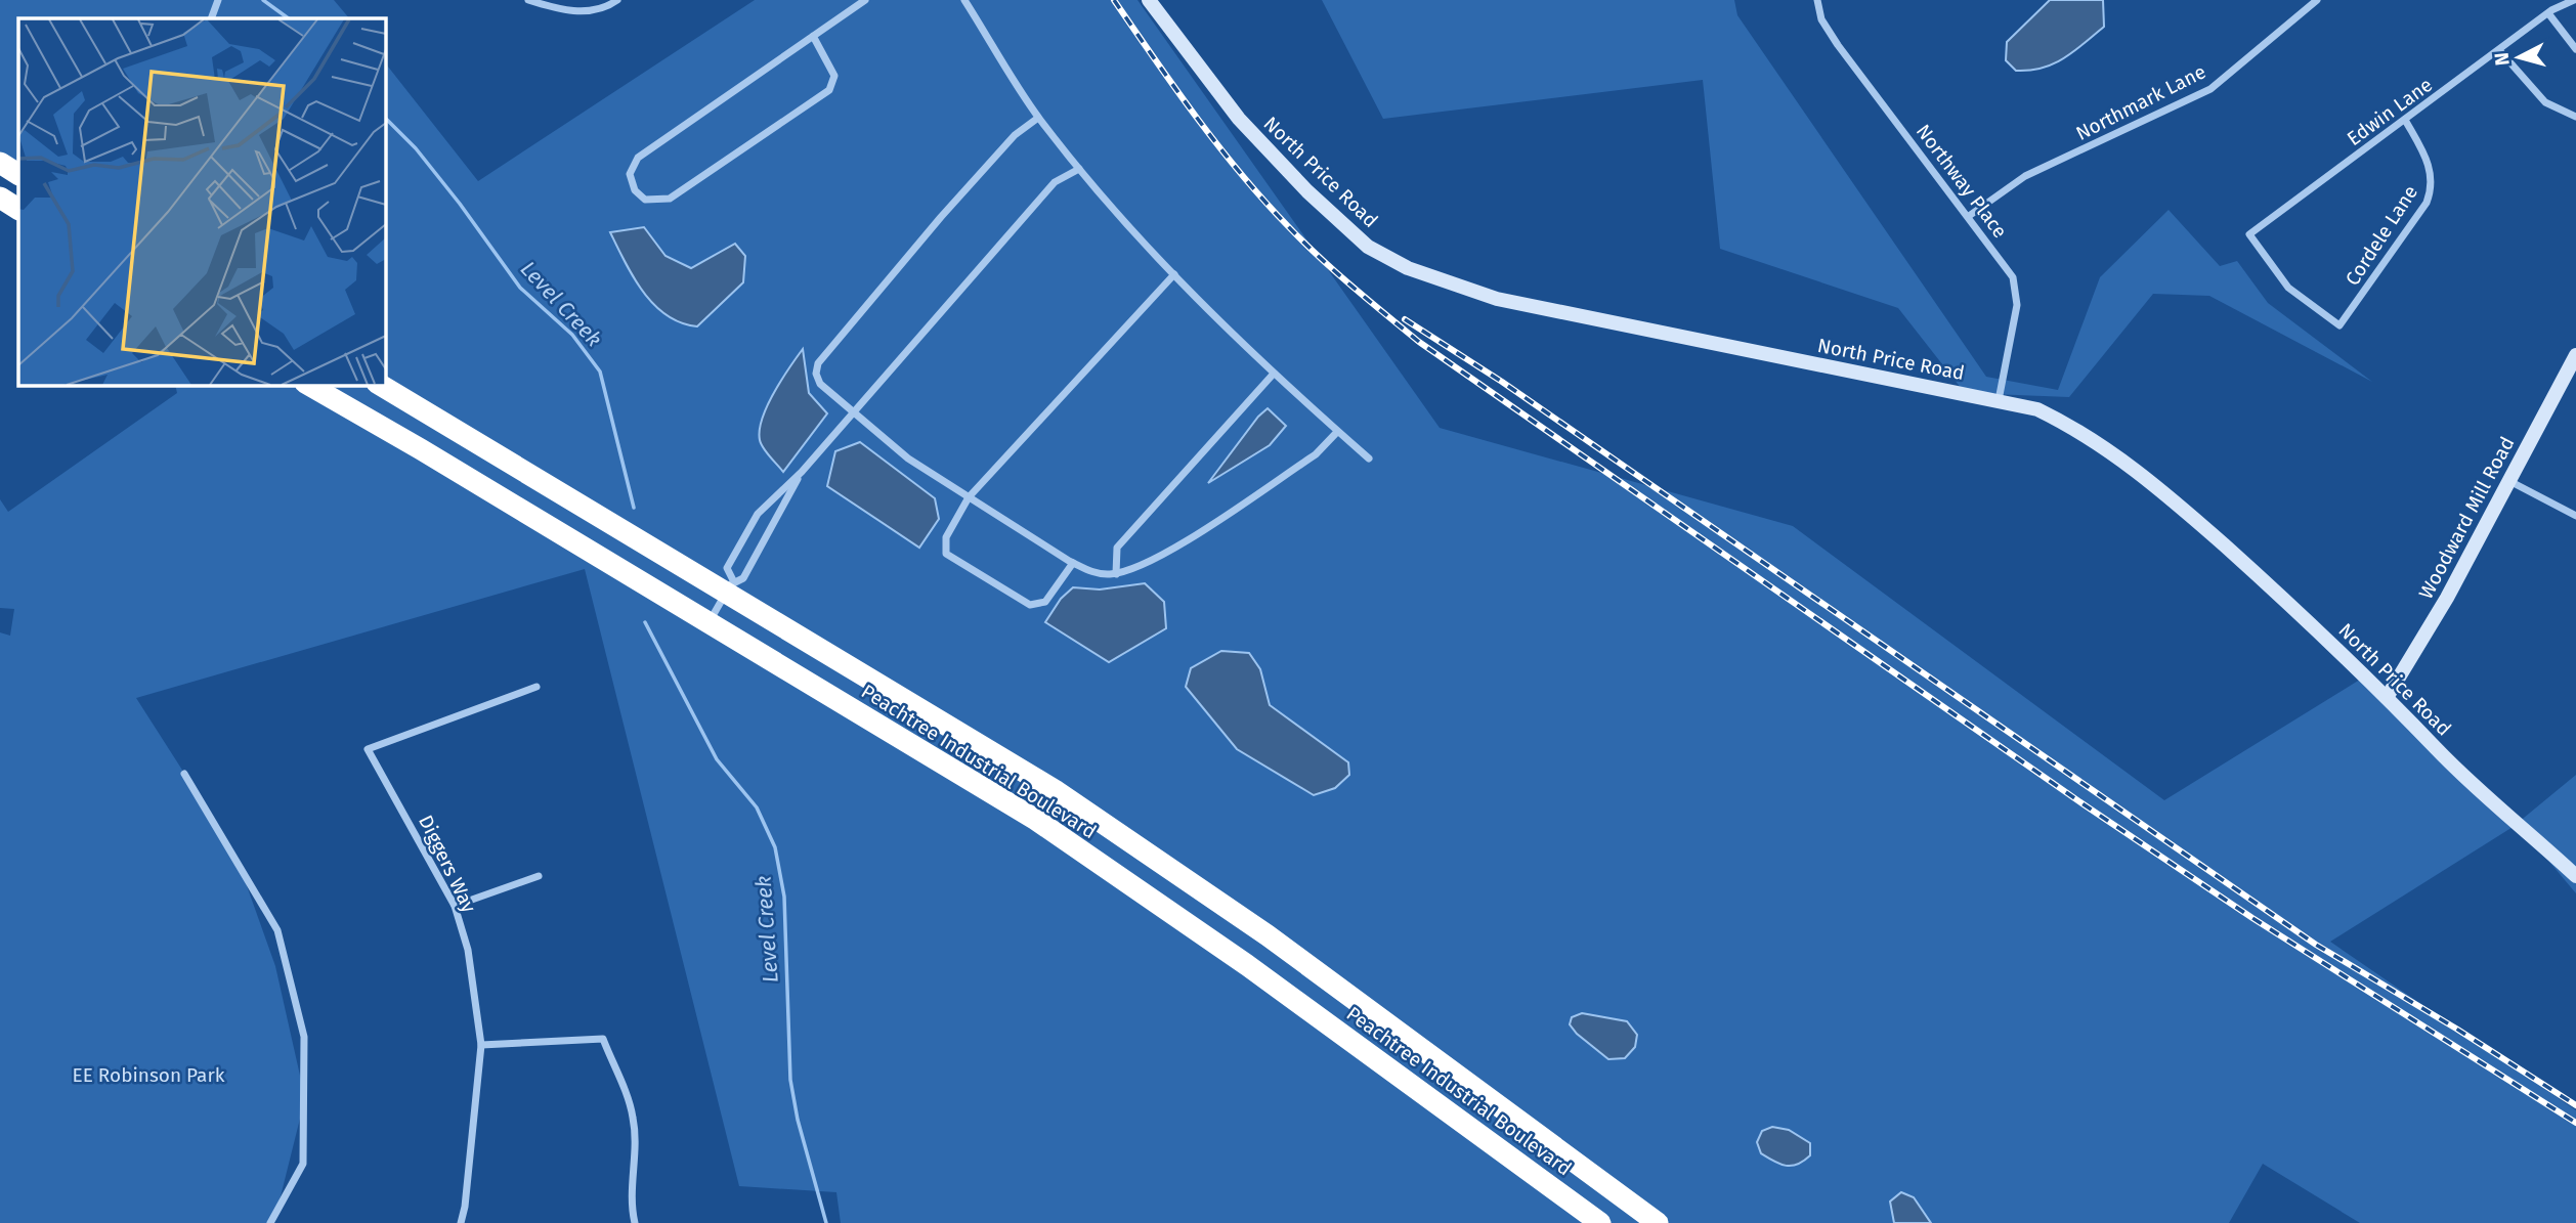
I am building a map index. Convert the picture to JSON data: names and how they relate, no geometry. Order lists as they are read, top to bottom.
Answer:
{
  "streets": {
    "highway": ["Peachtree Industrial Boulevard"],
    "street": [
      "Northmark Lane",
      "Edwin Lane",
      "North Price Road",
      "Northway Place",
      "Cordele Lane",
      "Woodward Mill Road",
      "Diggers Way"
    ]
  },
  "crossings": [
    ["Northmark Lane", "Northway Place"],
    ["Edwin Lane", "Cordele Lane"],
    ["North Price Road", "Northway Place"],
    ["North Price Road", "Woodward Mill Road"]
  ],
  "water": ["Level Creek"],
  "parks": ["EE Robinson Park"],
  "north": "left"
}
